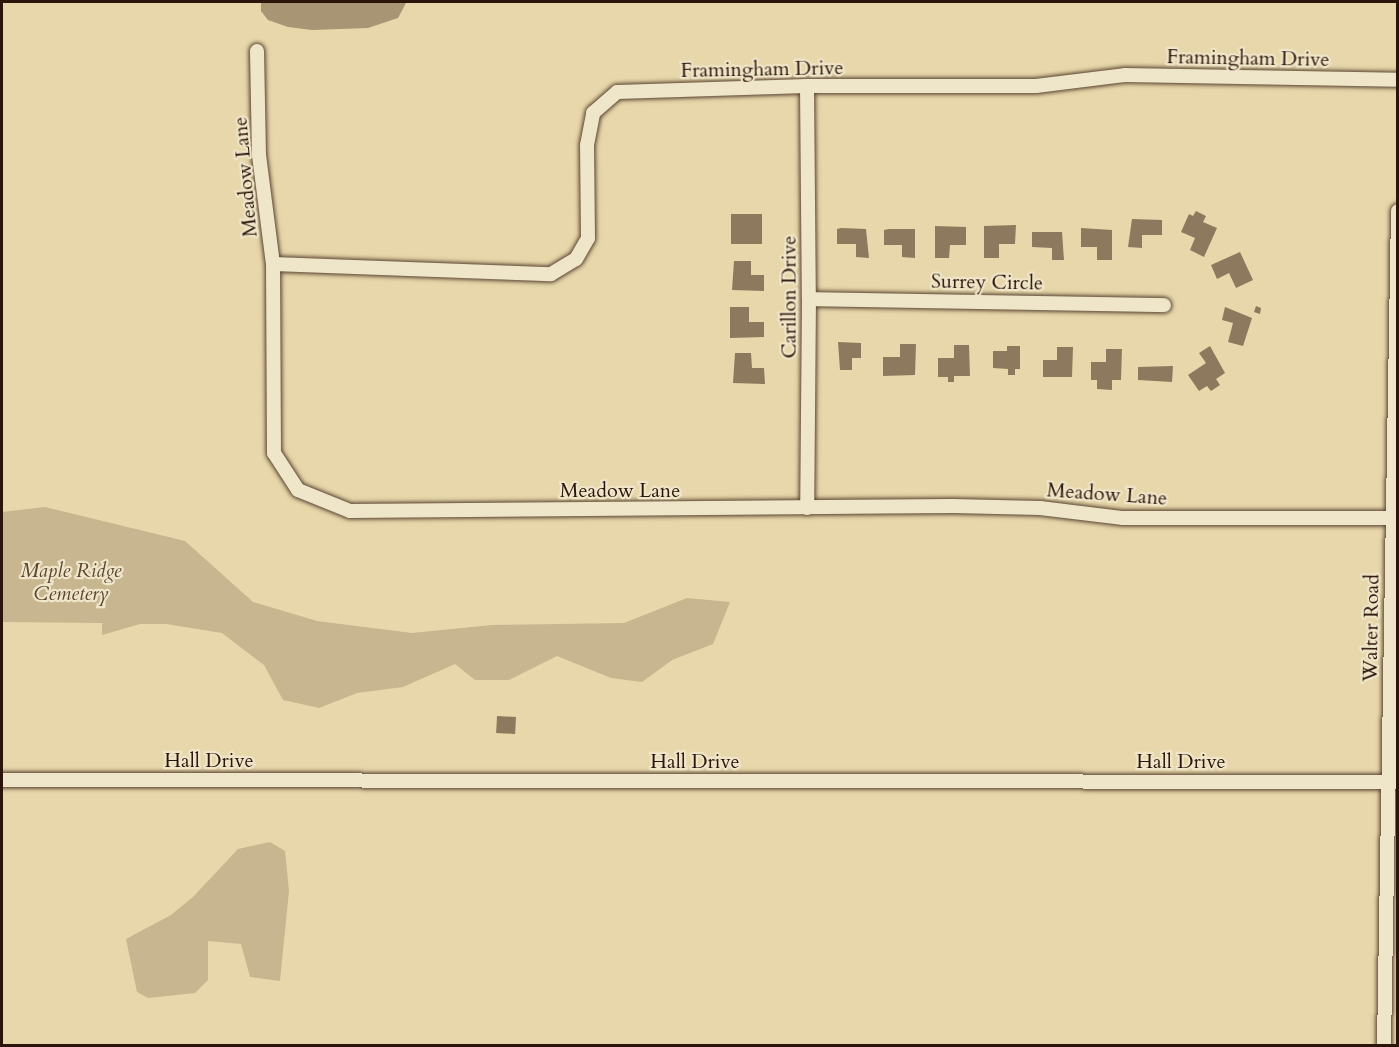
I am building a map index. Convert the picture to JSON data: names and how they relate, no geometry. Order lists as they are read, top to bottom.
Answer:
{
  "streets": {
    "street": [
      "Framingham Drive",
      "Meadow Lane",
      "Surrey Circle",
      "Carillon Drive",
      "Walter Road",
      "Hall Drive"
    ]
  },
  "crossings": [
    ["Framingham Drive", "Meadow Lane"],
    ["Framingham Drive", "Carillon Drive"],
    ["Meadow Lane", "Carillon Drive"],
    ["Meadow Lane", "Walter Road"],
    ["Surrey Circle", "Carillon Drive"],
    ["Walter Road", "Hall Drive"]
  ],
  "parks": ["Maple Ridge Cemetery"]
}
